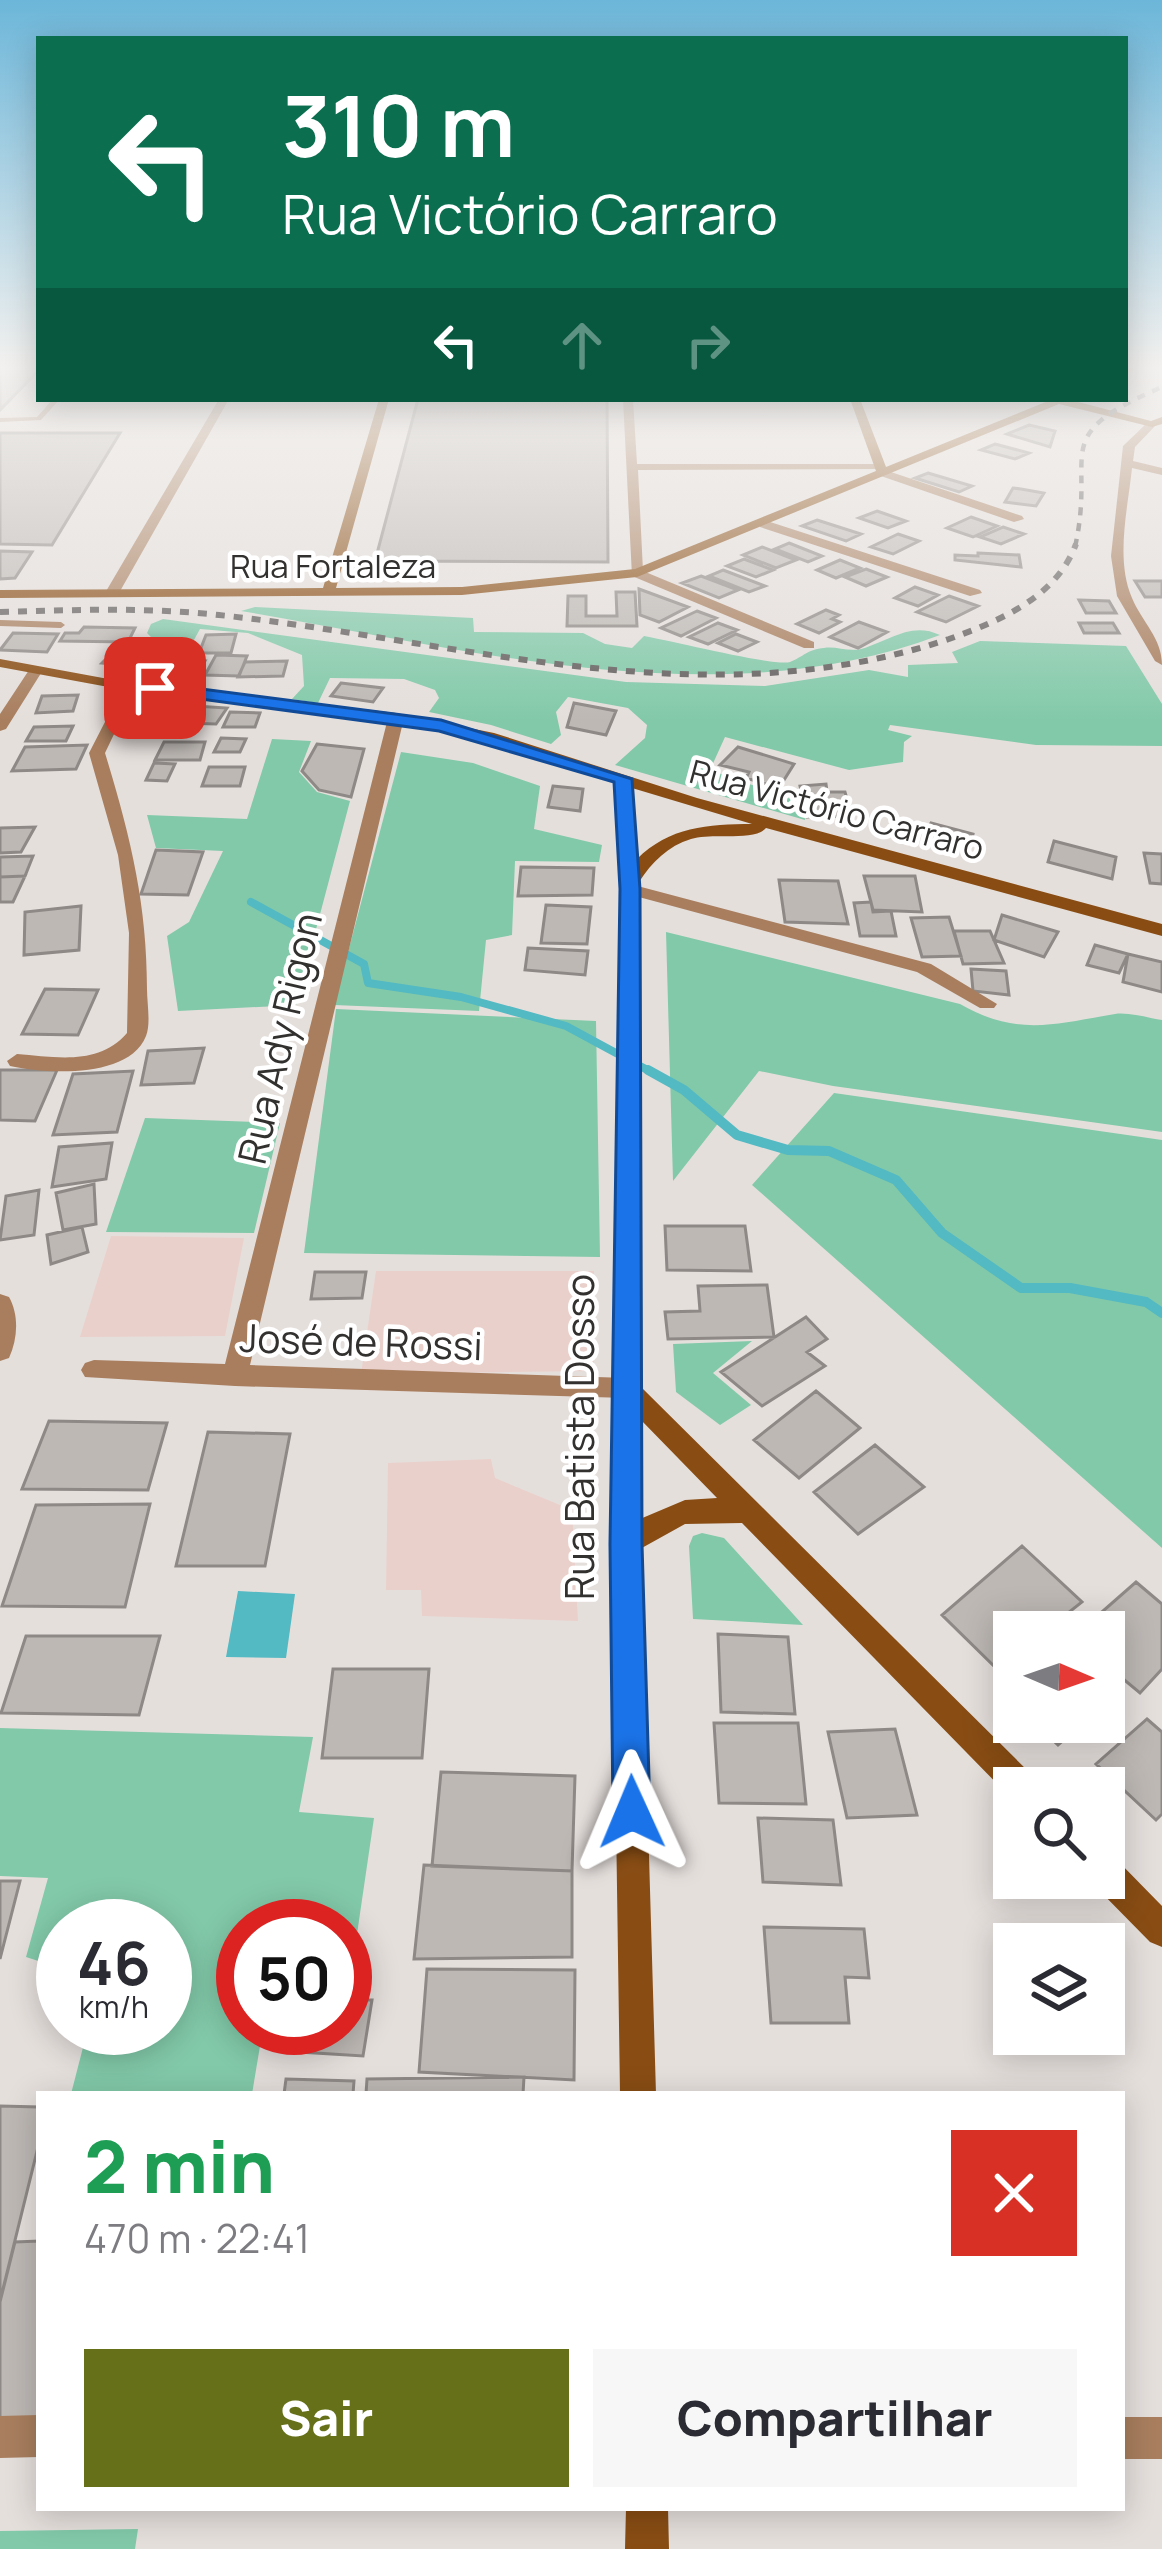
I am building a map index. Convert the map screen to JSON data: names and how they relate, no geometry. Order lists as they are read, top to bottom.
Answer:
{
  "streets": {
    "main road": ["Rua Fortaleza", "Rua Victório Carraro", "Rua Batista Dosso"],
    "street": ["Rua Ady Rigon", "José de Rossi"]
  },
  "crossings": [
    ["Rua Victório Carraro", "Rua Ady Rigon"],
    ["Rua Victório Carraro", "Rua Batista Dosso"],
    ["Rua Ady Rigon", "José de Rossi"],
    ["José de Rossi", "Rua Batista Dosso"]
  ],
  "north": "right",
  "page": {
    "turn": ["310 m", "Rua Victório Carraro"],
    "speed": "46 km/h",
    "limit": "50",
    "heading": ["2 min", "470 m · 22:41"],
    "buttons": ["Sair", "Compartilhar"]
  }
}
